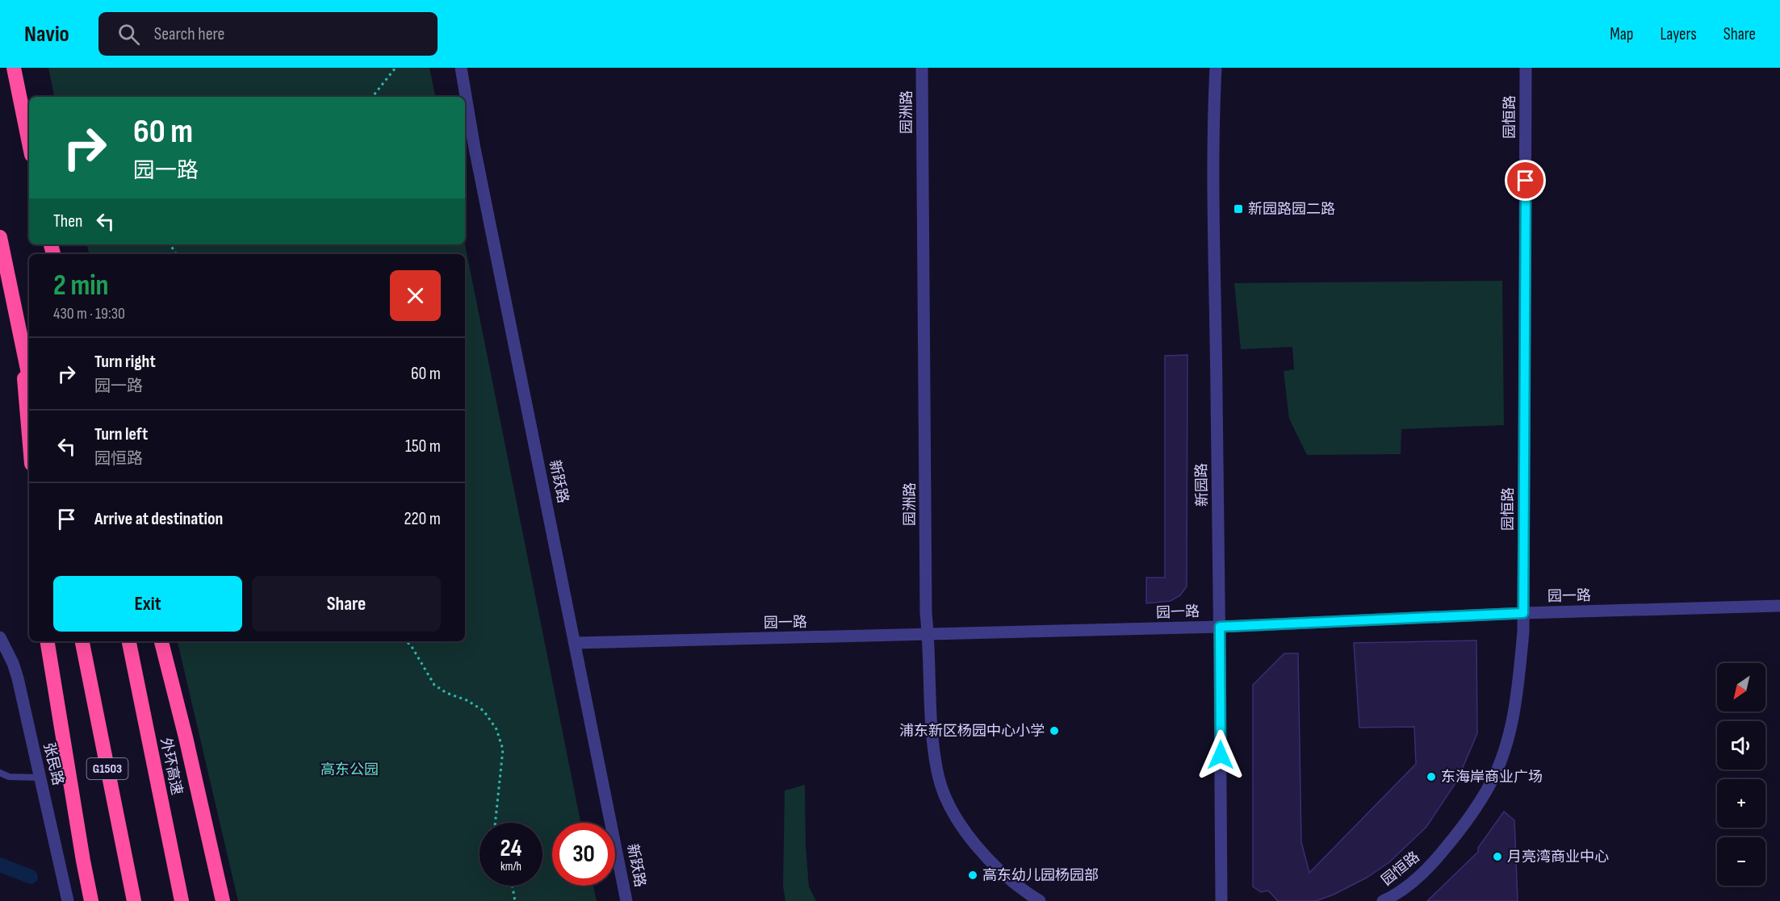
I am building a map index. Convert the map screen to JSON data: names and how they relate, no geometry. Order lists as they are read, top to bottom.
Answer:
{
  "streets": {
    "highway": ["外环高速", "G1503"],
    "street": [
      "园洲路",
      "园恒路",
      "新跃路",
      "新园路",
      "园一路",
      "张民路"
    ]
  },
  "crossings": [
    ["园洲路", "园一路"],
    ["园恒路", "园一路"],
    ["新跃路", "园一路"],
    ["新园路", "园一路"]
  ],
  "parks": ["高东公园"],
  "places": {
    "transit": ["新园路园二路"],
    "other": [
      "浦东新区杨园中心小学",
      "东海岸商业广场",
      "月亮湾商业中心",
      "高东幼儿园杨园部"
    ]
  },
  "north": "bottom left",
  "page": {
    "header": "Navio",
    "search": "Search here",
    "nav": ["Map", "Layers", "Share"],
    "turn": ["60 m", "园一路"],
    "then": "Then",
    "heading": ["2 min", "430 m · 19:30"],
    "list": [
      {
        "name": "Turn right",
        "note": "园一路",
        "value": "60 m"
      },
      {
        "name": "Turn left",
        "note": "园恒路",
        "value": "150 m"
      },
      {
        "name": "Arrive at destination",
        "value": "220 m"
      }
    ],
    "buttons": ["Exit", "Share"],
    "map_buttons": ["+", "−"],
    "speed": "24 km/h",
    "limit": "30"
  }
}
